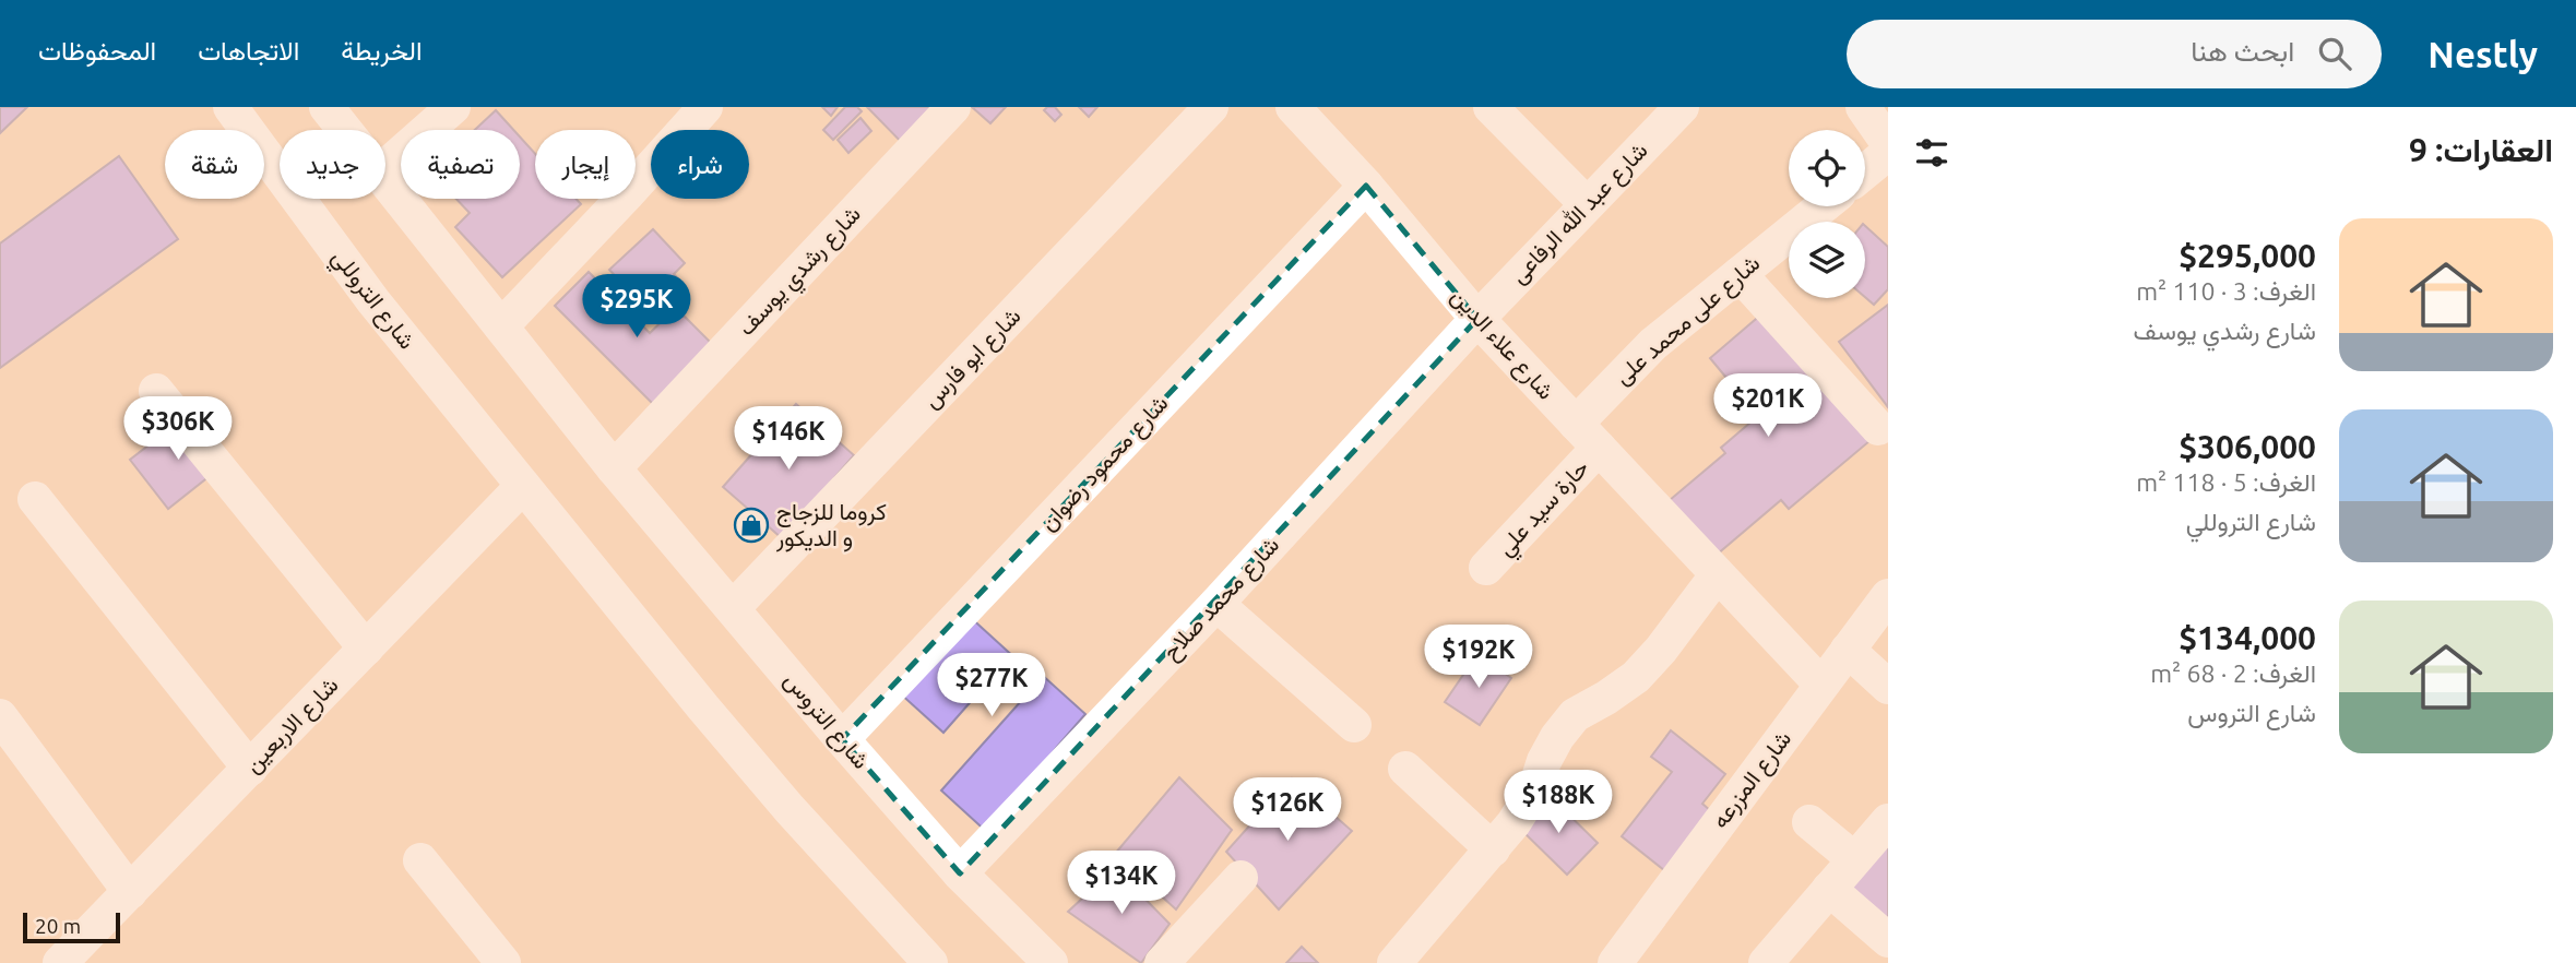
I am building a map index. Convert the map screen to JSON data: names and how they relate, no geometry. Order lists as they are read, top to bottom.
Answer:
{
  "streets": {
    "street": [
      "شارع عبد الله الرفاعى",
      "شارع رشدي يوسف",
      "شارع التروللي",
      "شارع على محمد على",
      "شارع علاء الدين",
      "شارع ابو فارس",
      "شارع محمود رضوان",
      "حارة سيد علي",
      "شارع محمد صلاح",
      "شارع التروس",
      "شارع الاربعين",
      "شارع المزرعه"
    ]
  },
  "crossings": [
    ["شارع عبد الله الرفاعى", "شارع علاء الدين"],
    ["شارع عبد الله الرفاعى", "شارع محمد صلاح"],
    ["شارع رشدي يوسف", "شارع التروس"],
    ["شارع التروللي", "شارع الاربعين"],
    ["شارع على محمد على", "شارع علاء الدين"],
    ["شارع علاء الدين", "شارع محمود رضوان"],
    ["شارع علاء الدين", "حارة سيد علي"],
    ["شارع علاء الدين", "شارع محمد صلاح"],
    ["شارع علاء الدين", "شارع المزرعه"],
    ["شارع ابو فارس", "شارع التروس"],
    ["شارع محمود رضوان", "شارع التروس"],
    ["شارع محمد صلاح", "شارع التروس"]
  ],
  "places": {
    "shop": ["كروما للزجاج و الديكور"]
  },
  "scale_bar": "20 m",
  "page": {
    "header": "Nestly",
    "search": "ابحث هنا",
    "nav": ["الخريطة", "الاتجاهات", "المحفوظات"],
    "heading": "العقارات: 9",
    "chip": [
      "شراء",
      "إيجار",
      "تصفية",
      "جديد",
      "شقة"
    ],
    "list": [
      {
        "name": "$295,000",
        "note": "الغرف: 3 · 110 m² · شارع رشدي يوسف"
      },
      {
        "name": "$306,000",
        "note": "الغرف: 5 · 118 m² · شارع التروللي"
      },
      {
        "name": "$134,000",
        "note": "الغرف: 2 · 68 m² · شارع التروس"
      }
    ],
    "price": [
      "$295K",
      "$201K",
      "$306K",
      "$146K",
      "$192K",
      "$277K",
      "$188K",
      "$126K",
      "$134K"
    ],
    "scale": "20 m"
  }
}
